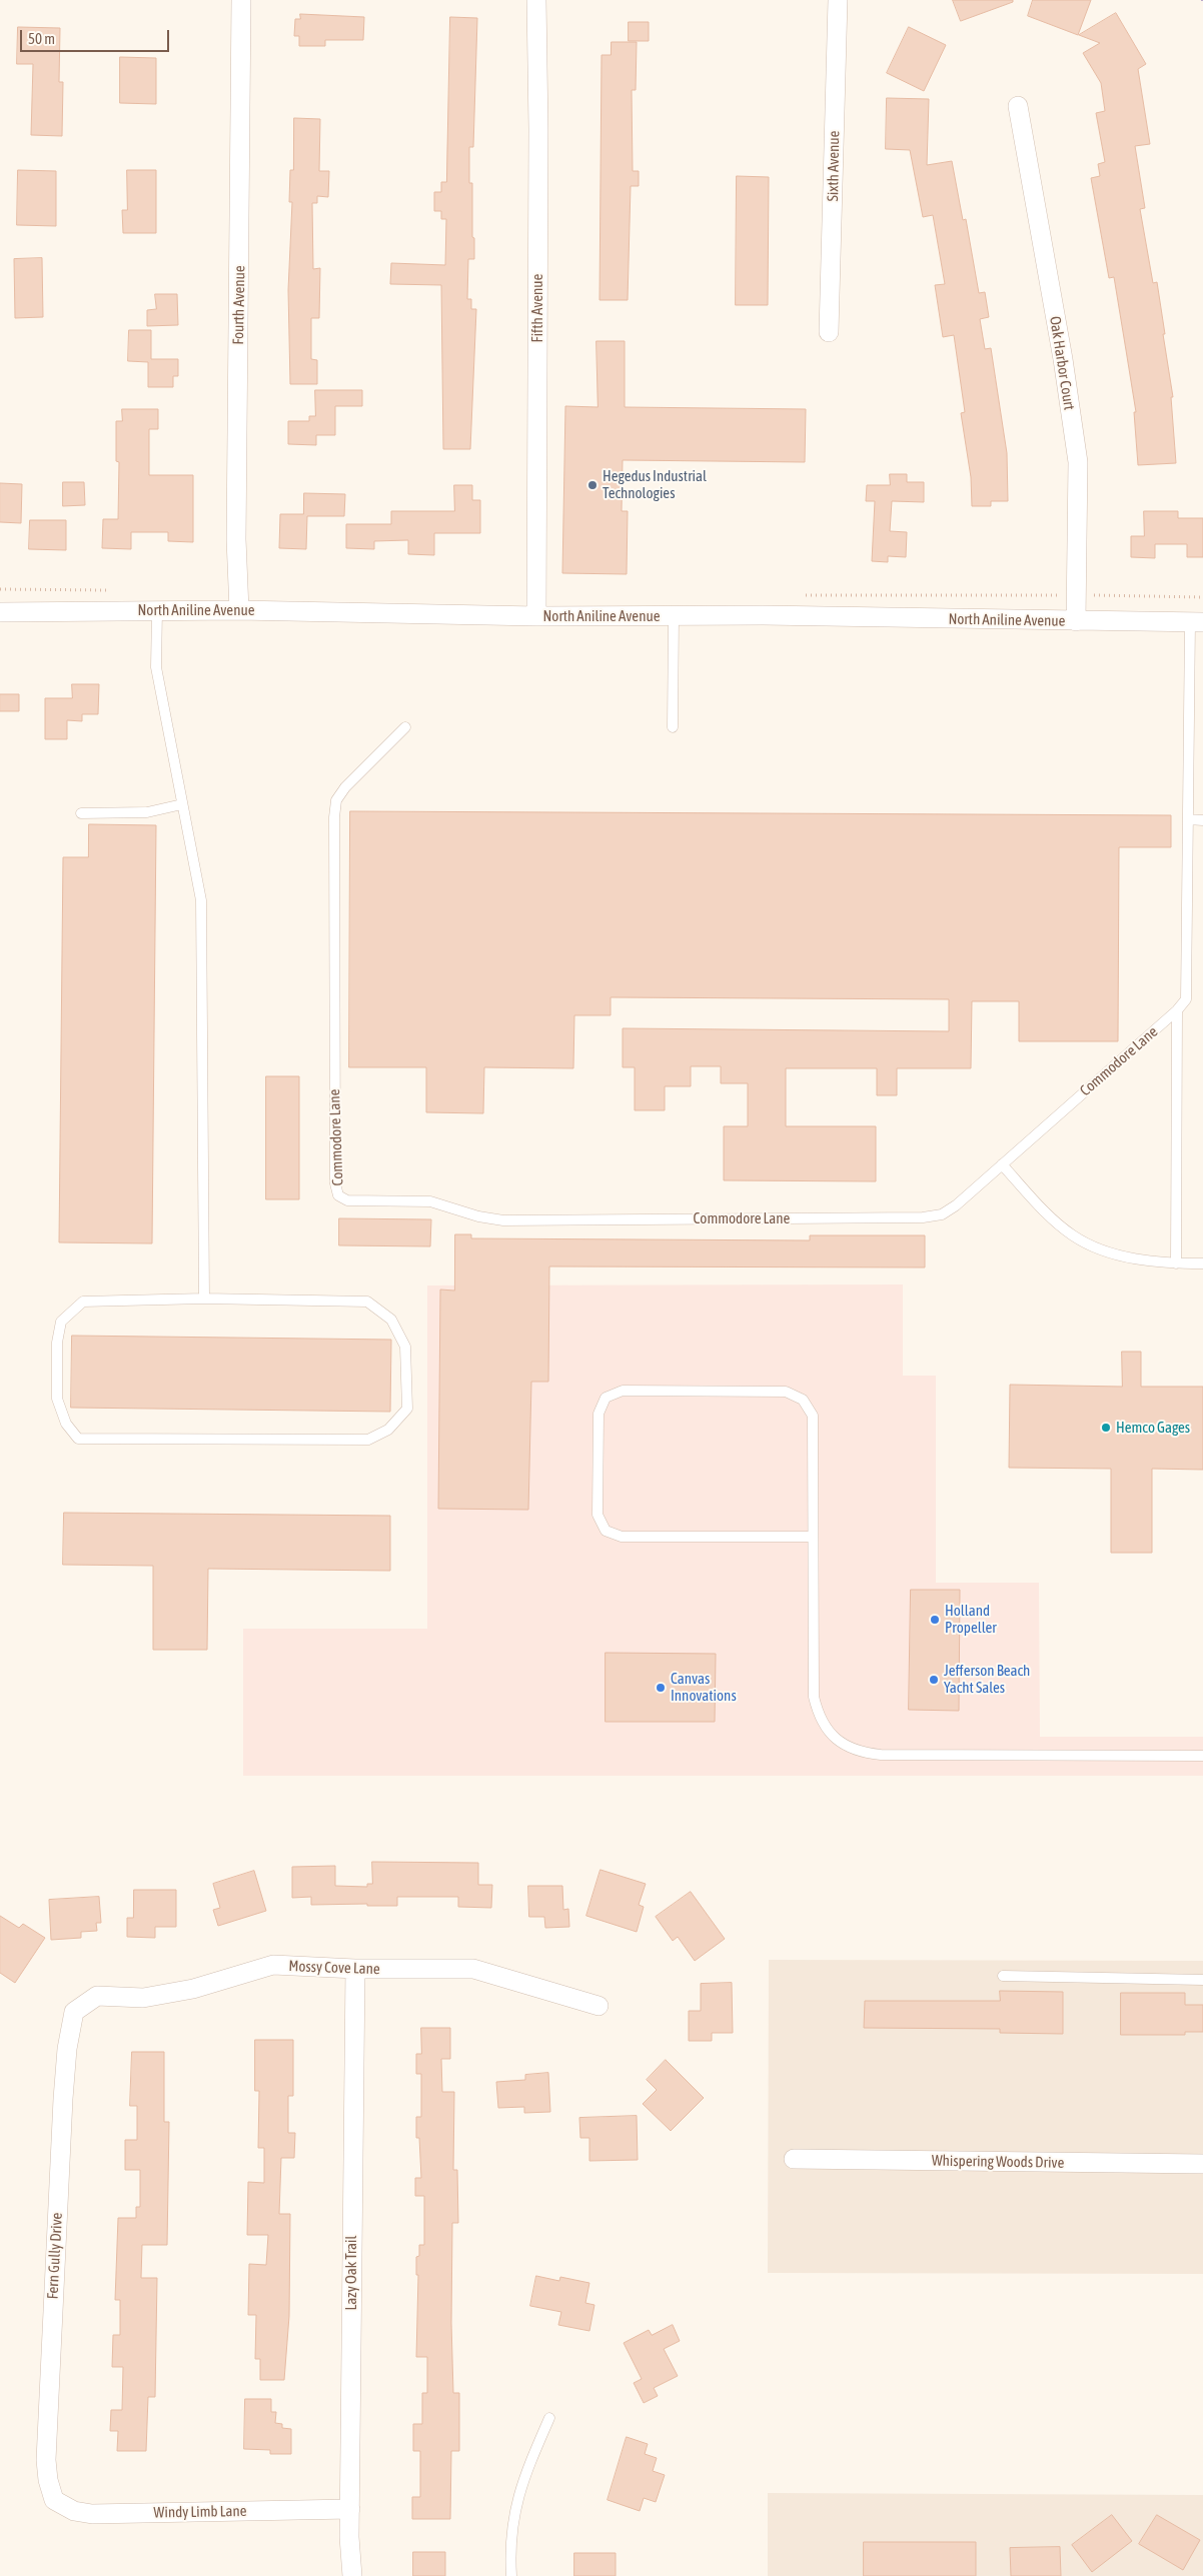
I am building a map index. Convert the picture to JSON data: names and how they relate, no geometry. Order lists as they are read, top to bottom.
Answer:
{
  "streets": {
    "street": [
      "Sixth Avenue",
      "Fourth Avenue",
      "Fifth Avenue",
      "Oak Harbor Court",
      "North Aniline Avenue",
      "Mossy Cove Lane",
      "Whispering Woods Drive",
      "Fern Gully Drive",
      "Lazy Oak Trail",
      "Windy Limb Lane"
    ],
    "lane": ["Commodore Lane"]
  },
  "crossings": [
    ["Fourth Avenue", "North Aniline Avenue"],
    ["Fifth Avenue", "North Aniline Avenue"],
    ["Oak Harbor Court", "North Aniline Avenue"],
    ["North Aniline Avenue", "Commodore Lane"],
    ["Mossy Cove Lane", "Fern Gully Drive"],
    ["Mossy Cove Lane", "Lazy Oak Trail"],
    ["Fern Gully Drive", "Windy Limb Lane"],
    ["Lazy Oak Trail", "Windy Limb Lane"]
  ],
  "places": [
    "Hegedus Industrial Technologies",
    "Hemco Gages",
    "Holland Propeller",
    "Jefferson Beach Yacht Sales",
    "Canvas Innovations"
  ],
  "scale_bar": "50 m"
}
